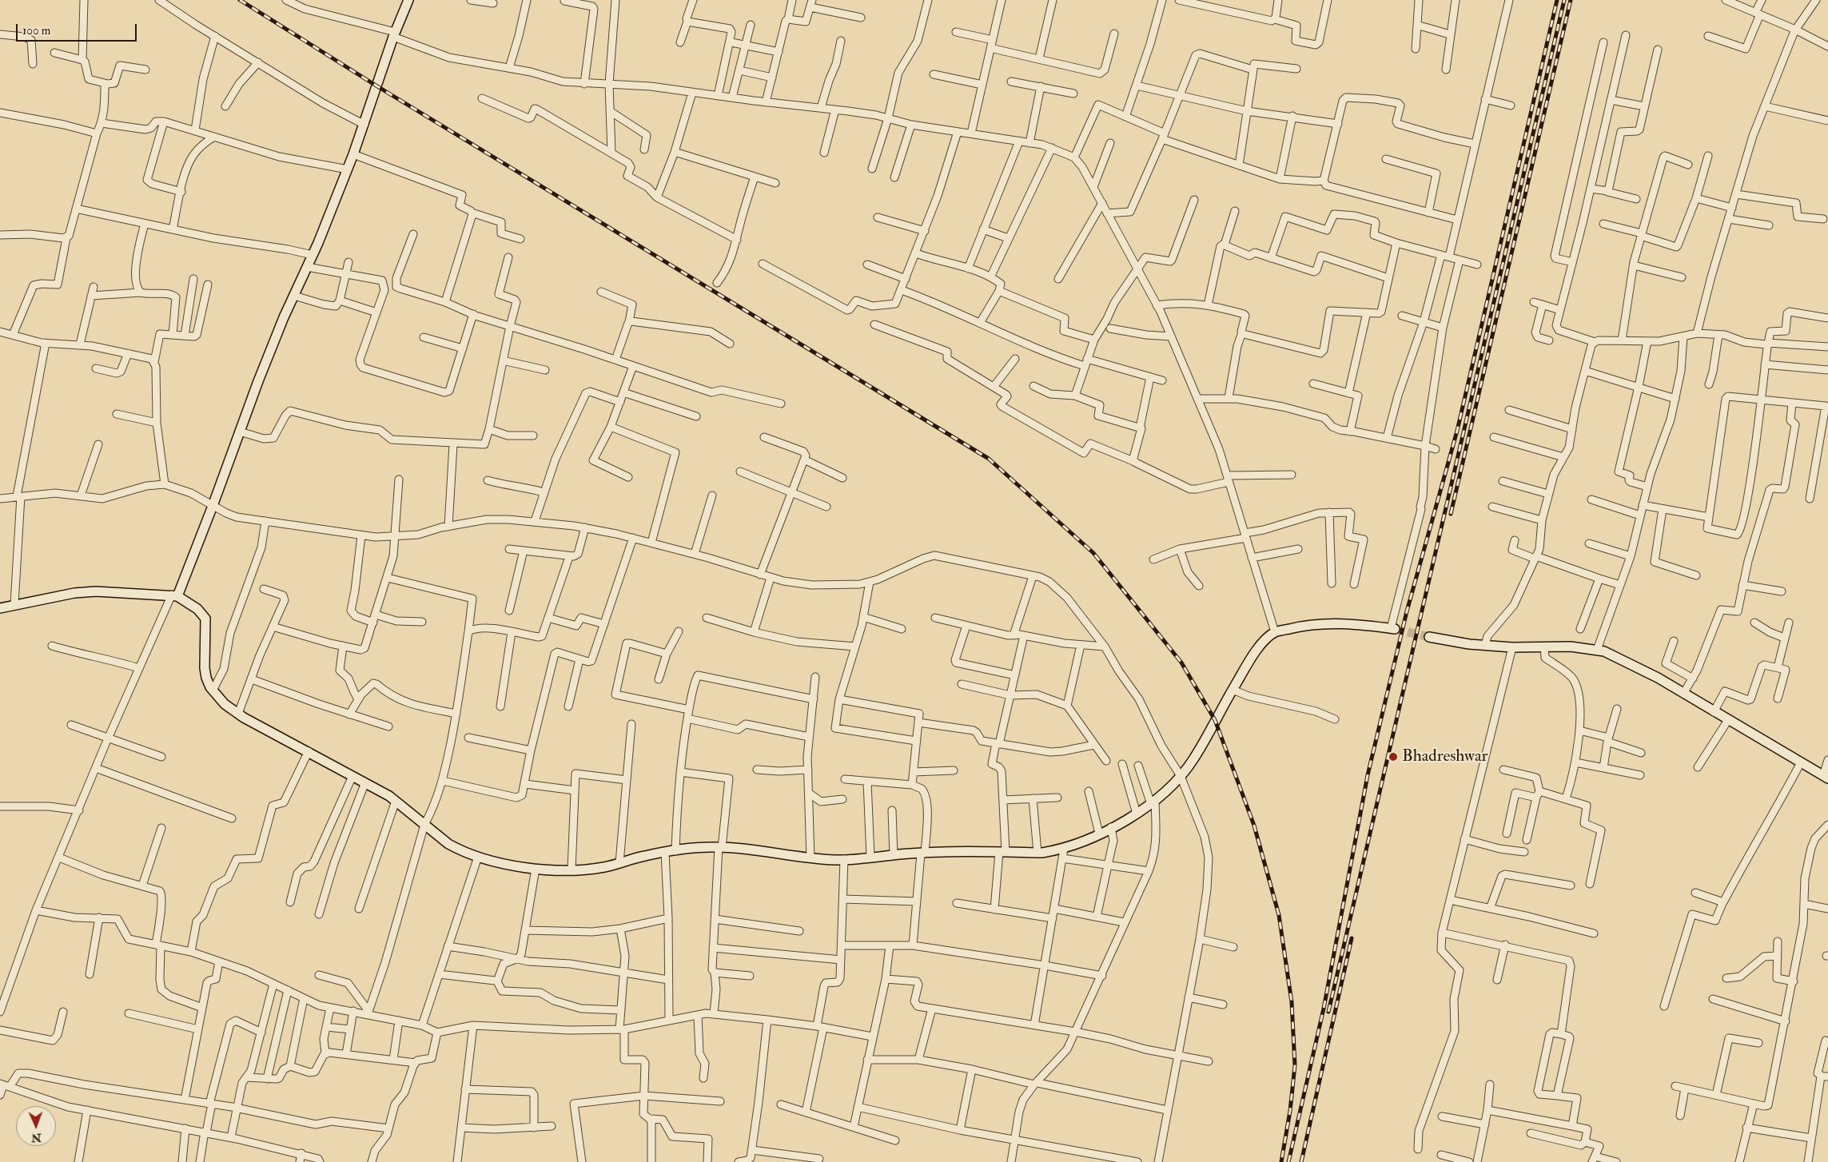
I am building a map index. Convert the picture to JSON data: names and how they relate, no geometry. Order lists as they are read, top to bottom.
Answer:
{
  "places": ["Bhadreshwar"],
  "scale_bar": "100 m",
  "north": "bottom"
}
